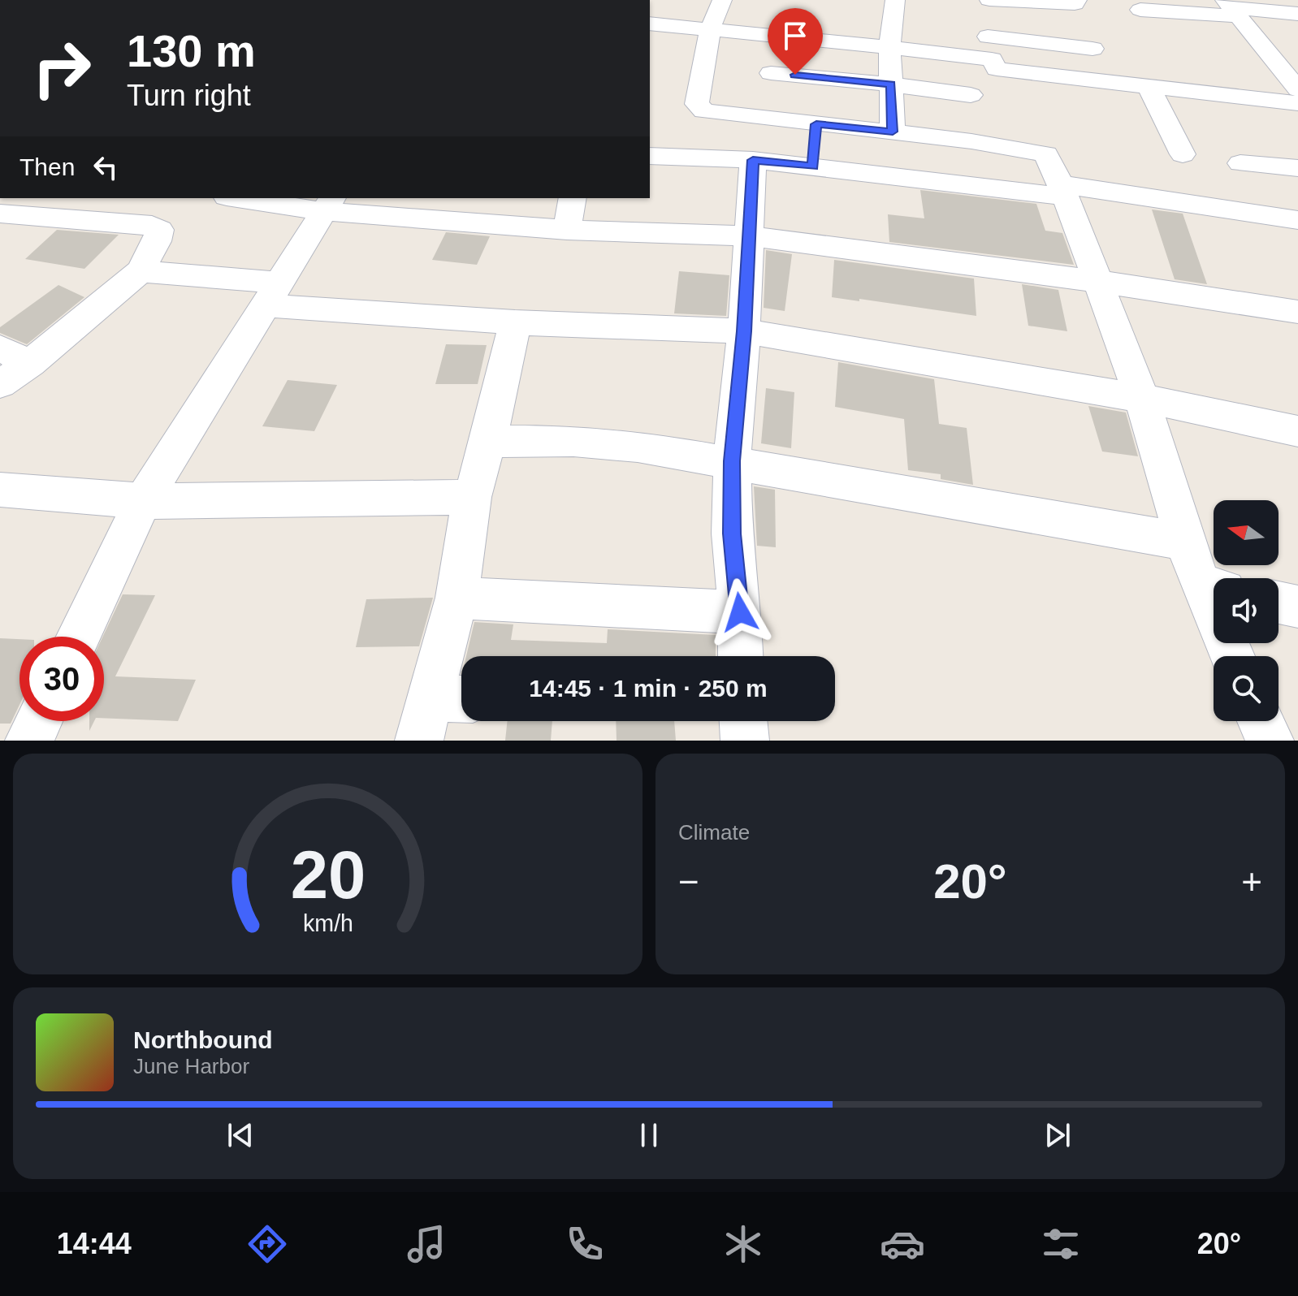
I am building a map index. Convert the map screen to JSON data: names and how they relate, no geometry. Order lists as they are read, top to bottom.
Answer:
{
  "north": "left",
  "page": {
    "turn": ["130 m", "Turn right"],
    "then": "Then",
    "limit": "30",
    "trip": "14:45 · 1 min · 250 m",
    "tile": "Climate",
    "heat": ["−", "20°", "+"],
    "song": ["Northbound", "June Harbor"],
    "tabs": ["14:44", "20°"],
    "gauge": ["20", "km/h"]
  }
}
